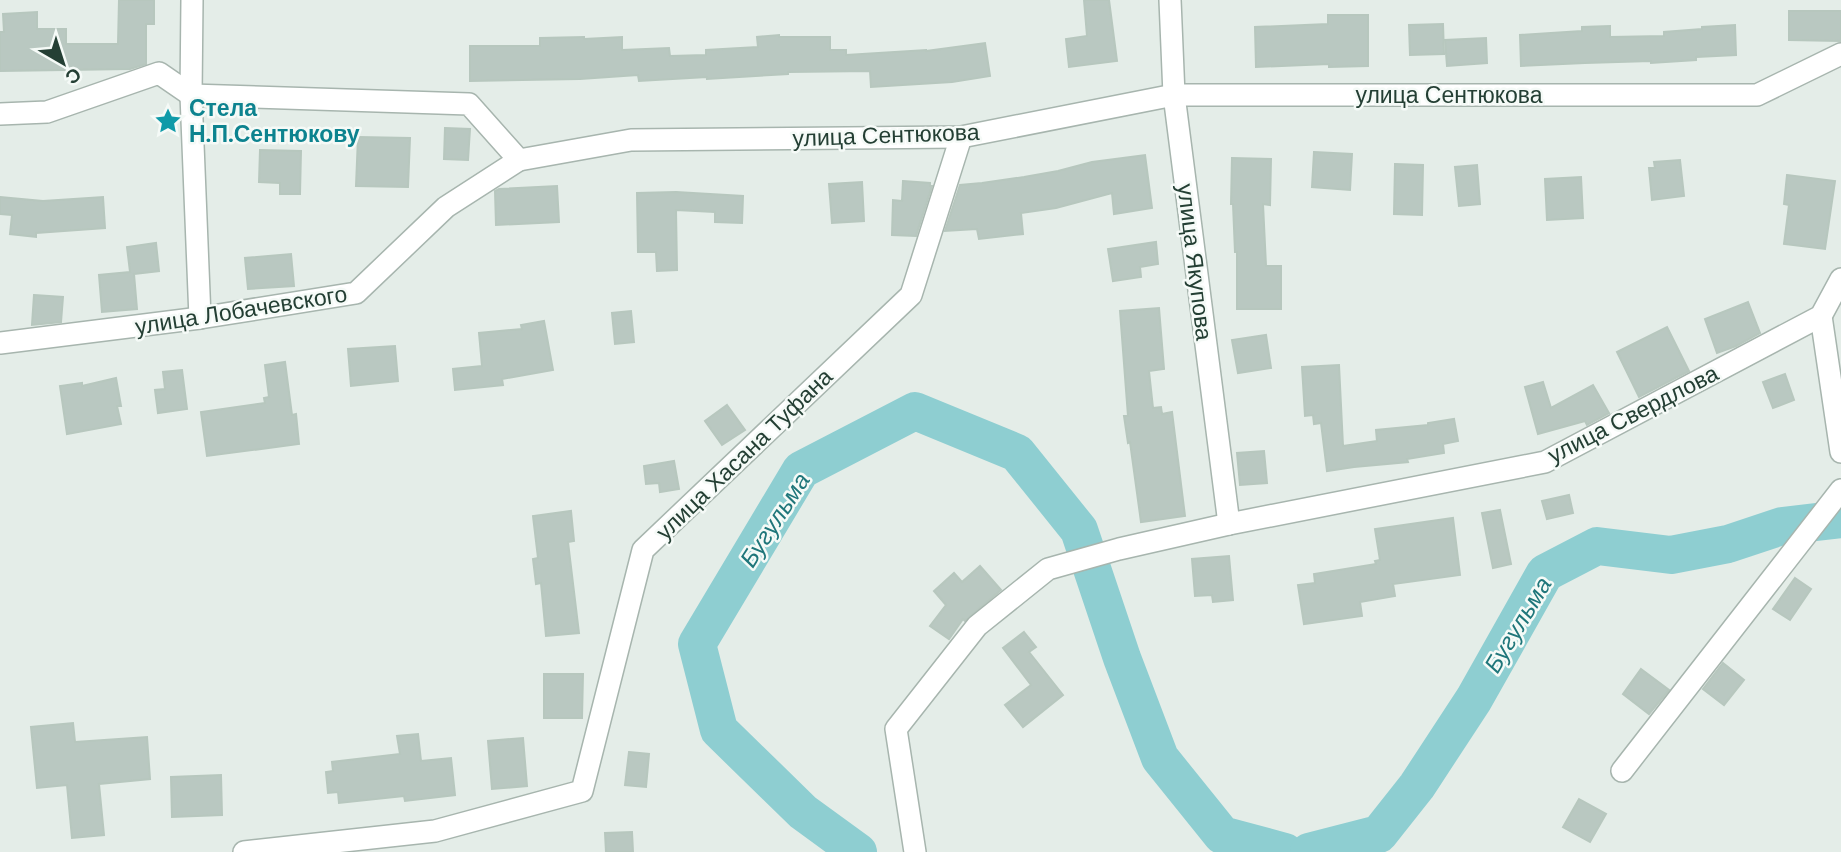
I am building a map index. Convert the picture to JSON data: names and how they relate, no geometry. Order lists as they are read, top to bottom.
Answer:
{
  "streets": {
    "street": [
      "улица Сентюкова",
      "улица Якупова",
      "улица Лобачевского",
      "улица Свердлова",
      "улица Хасана Туфана"
    ]
  },
  "crossings": [
    ["улица Сентюкова", "улица Якупова"],
    ["улица Сентюкова", "улица Лобачевского"],
    ["улица Сентюкова", "улица Хасана Туфана"],
    ["улица Якупова", "улица Свердлова"]
  ],
  "water": ["Бугульма"],
  "places": {
    "place": ["Стела Н.П.Сентюкову"]
  },
  "north": "bottom right"
}
